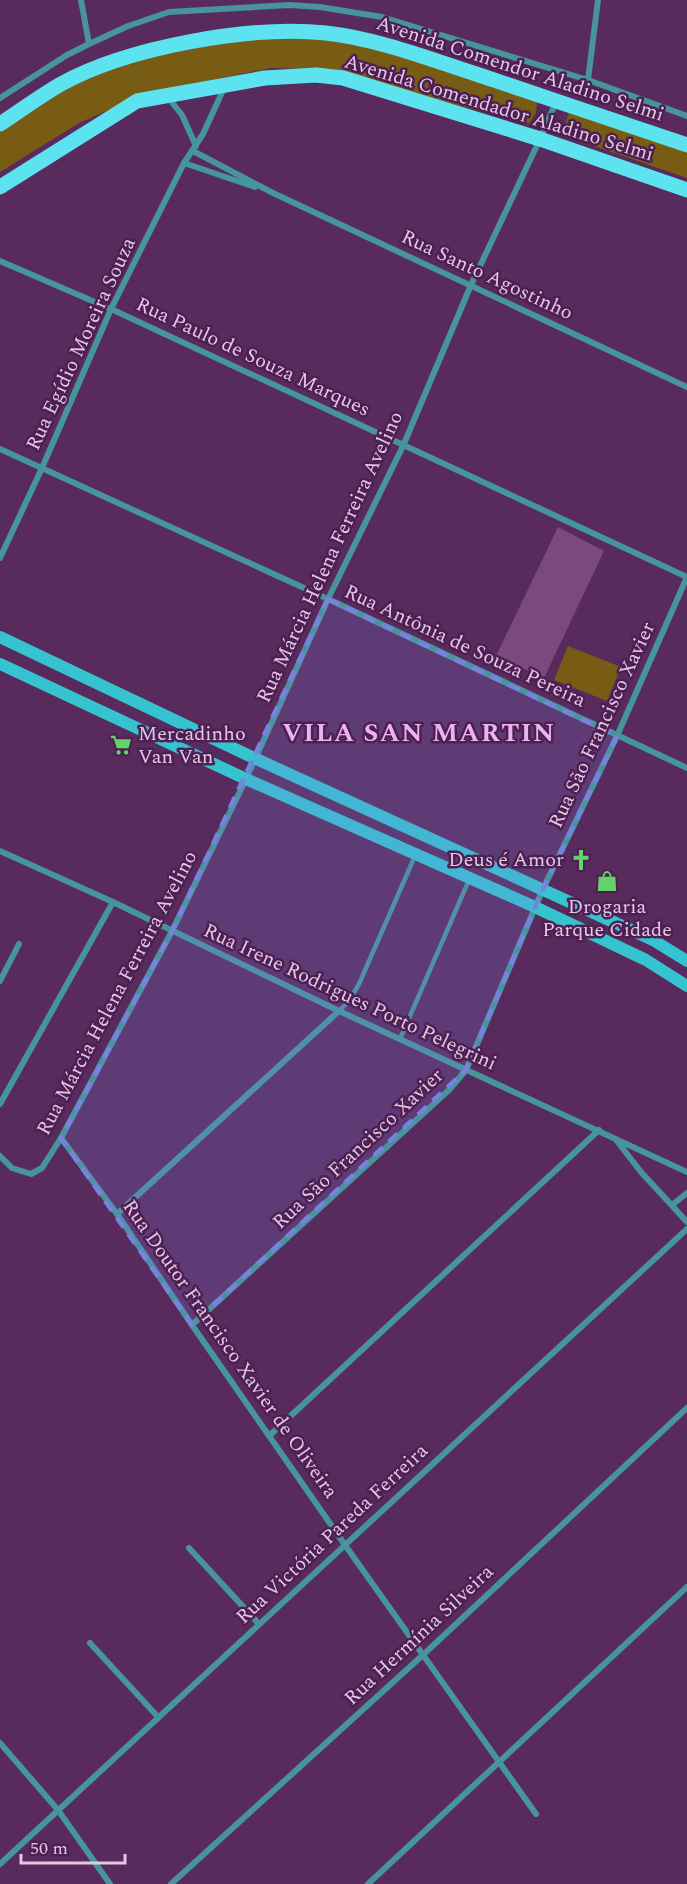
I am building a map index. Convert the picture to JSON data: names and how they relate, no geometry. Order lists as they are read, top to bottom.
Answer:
{
  "streets": {
    "main road": ["Avenida Comendor Aladino Selmi", "Avenida Comendador Aladino Selmi"],
    "street": [
      "Rua Santo Agostinho",
      "Rua Egídio Moreira Souza",
      "Rua Paulo de Souza Marques",
      "Rua Márcia Helena Ferreira Avelino",
      "Rua Antônia de Souza Pereira",
      "Rua São Francisco Xavier",
      "Rua Irene Rodrigues Porto Pelegrini",
      "Rua Doutor Francisco Xavier de Oliveira",
      "Rua Victória Pareda Ferreira",
      "Rua Hermínia Silveira"
    ]
  },
  "crossings": [
    ["Avenida Comendor Aladino Selmi", "Rua Márcia Helena Ferreira Avelino"],
    ["Avenida Comendador Aladino Selmi", "Rua Egídio Moreira Souza"],
    ["Avenida Comendador Aladino Selmi", "Rua Márcia Helena Ferreira Avelino"],
    ["Rua Santo Agostinho", "Rua Egídio Moreira Souza"],
    ["Rua Santo Agostinho", "Rua Márcia Helena Ferreira Avelino"],
    ["Rua Egídio Moreira Souza", "Rua Paulo de Souza Marques"],
    ["Rua Egídio Moreira Souza", "Rua Antônia de Souza Pereira"],
    ["Rua Paulo de Souza Marques", "Rua Márcia Helena Ferreira Avelino"],
    ["Rua Paulo de Souza Marques", "Rua São Francisco Xavier"],
    ["Rua Márcia Helena Ferreira Avelino", "Rua Antônia de Souza Pereira"],
    ["Rua Márcia Helena Ferreira Avelino", "Rua Irene Rodrigues Porto Pelegrini"],
    ["Rua Márcia Helena Ferreira Avelino", "Rua Doutor Francisco Xavier de Oliveira"],
    ["Rua Antônia de Souza Pereira", "Rua São Francisco Xavier"],
    ["Rua São Francisco Xavier", "Rua Irene Rodrigues Porto Pelegrini"],
    ["Rua São Francisco Xavier", "Rua Doutor Francisco Xavier de Oliveira"],
    ["Rua Doutor Francisco Xavier de Oliveira", "Rua Victória Pareda Ferreira"],
    ["Rua Doutor Francisco Xavier de Oliveira", "Rua Hermínia Silveira"]
  ],
  "districts": ["VILA SAN MARTIN"],
  "places": {
    "supermarket": ["Mercadinho Van Van"],
    "church": ["Deus é Amor"],
    "shop": ["Drogaria Parque Cidade"]
  },
  "scale_bar": "50 m"
}
